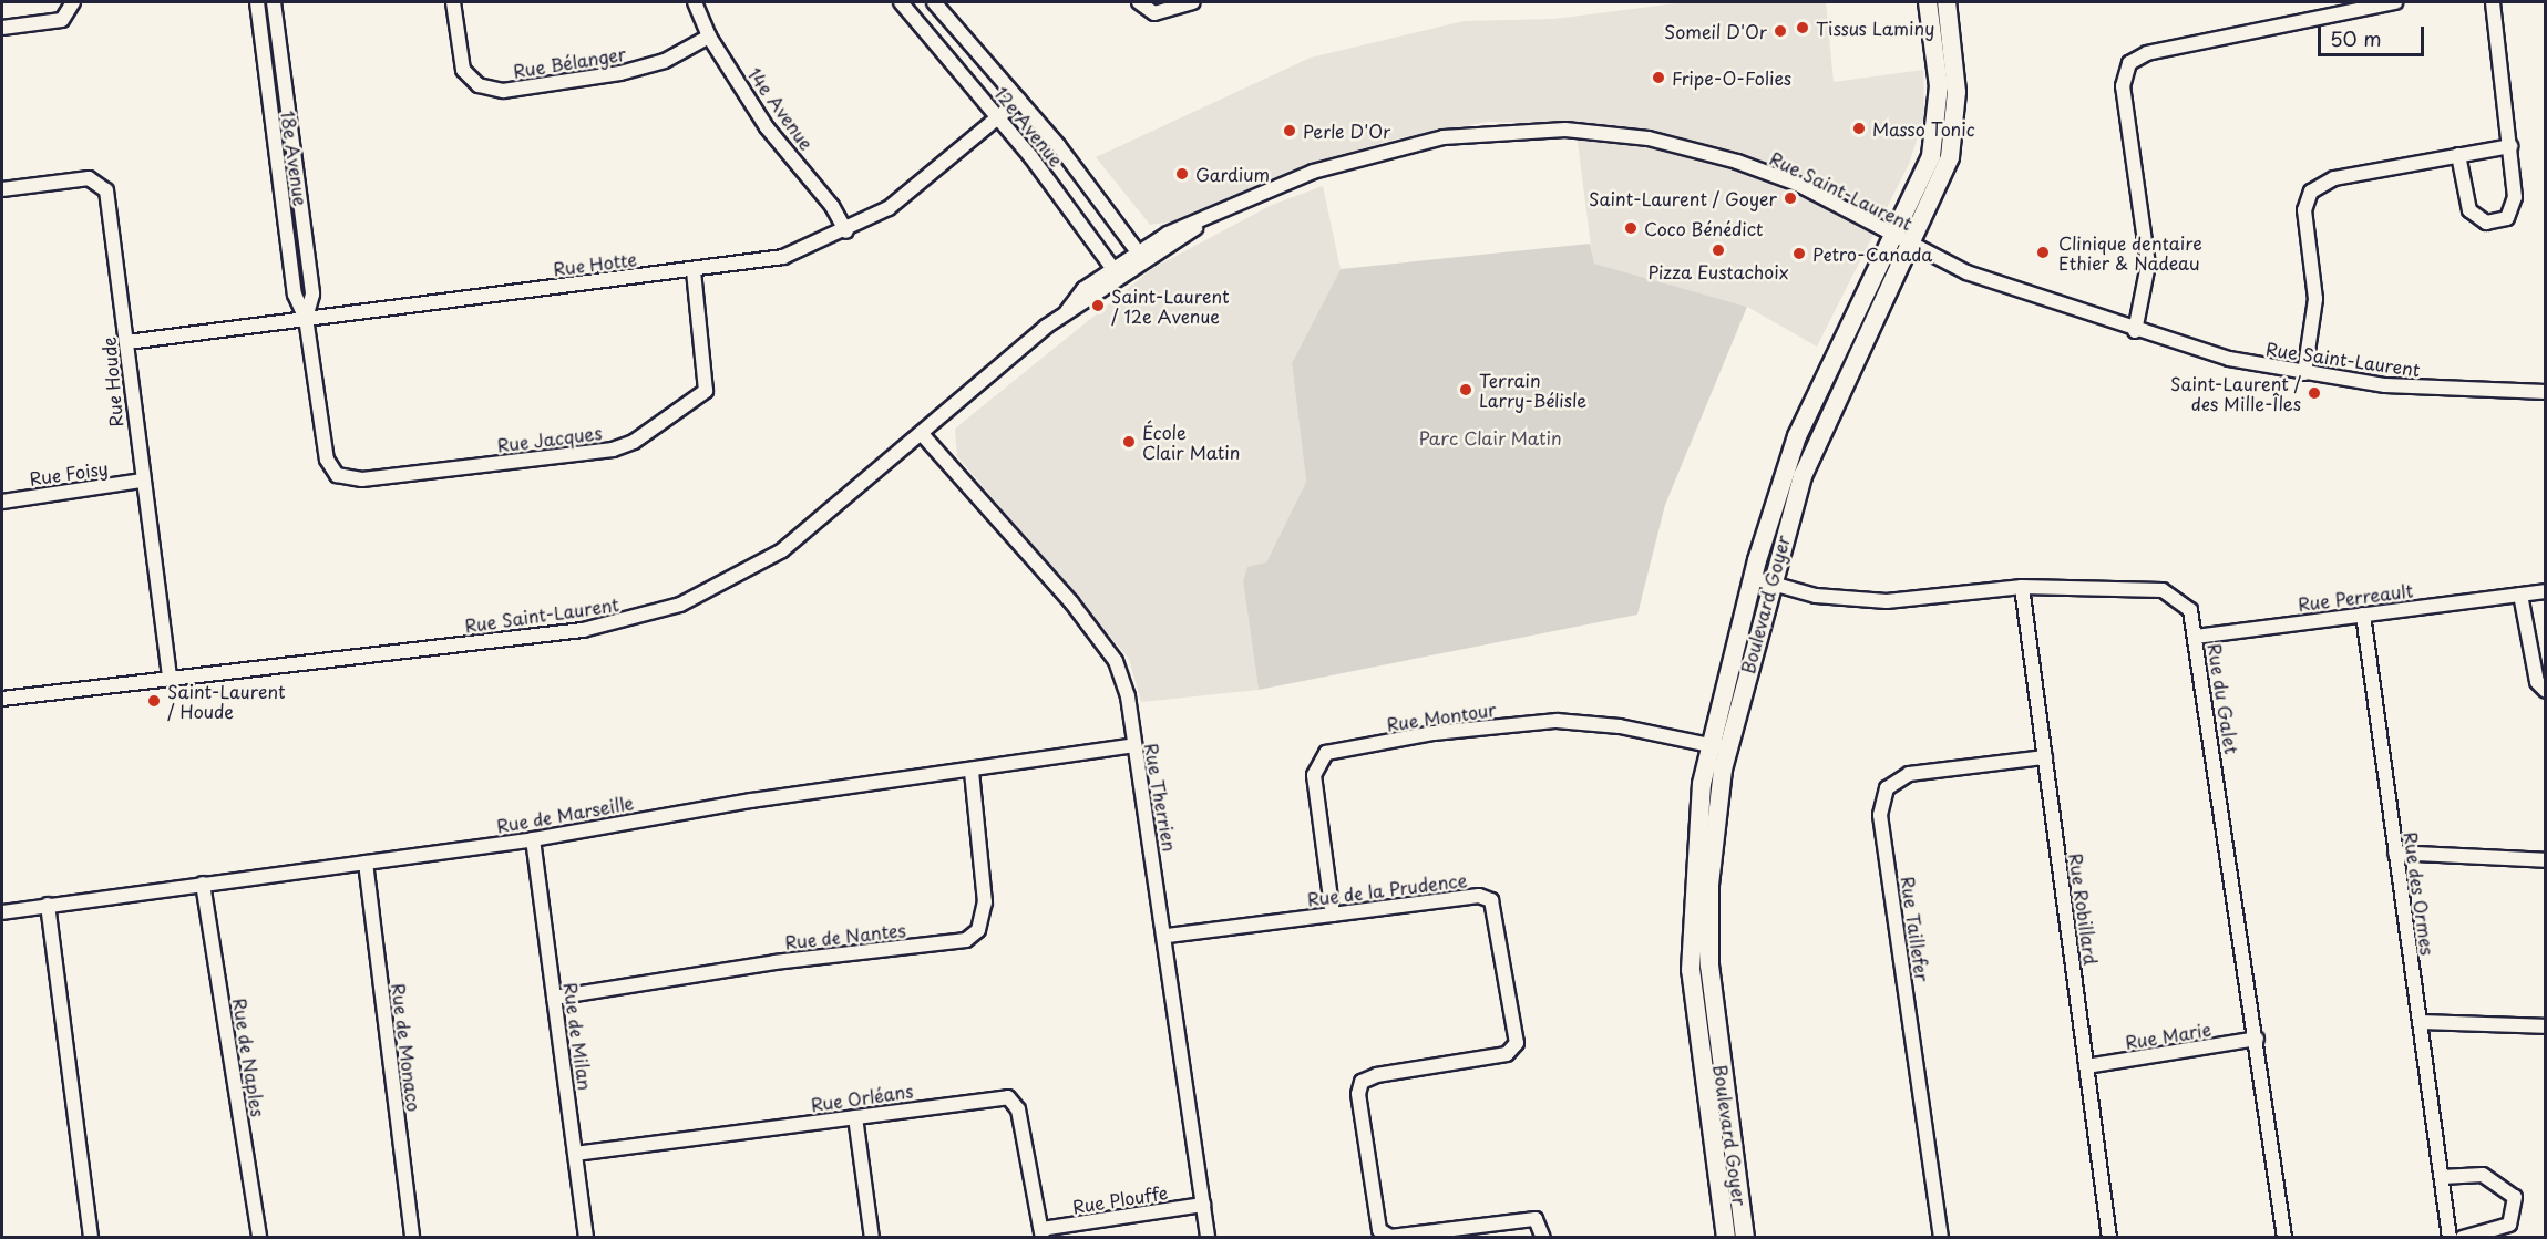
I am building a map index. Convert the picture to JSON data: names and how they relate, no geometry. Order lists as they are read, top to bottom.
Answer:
{
  "streets": {
    "street": [
      "Rue Bélanger",
      "14e Avenue",
      "12e Avenue",
      "18e Avenue",
      "Rue Saint-Laurent",
      "Rue Hotte",
      "Rue Houde",
      "Rue Jacques",
      "Rue Foisy",
      "Rue Perreault",
      "Boulevard Goyer",
      "Rue du Galet",
      "Rue Montour",
      "Rue Therrien",
      "Rue de Marseille",
      "Rue de la Prudence",
      "Rue des Ormes",
      "Rue Robillard",
      "Rue Taillefer",
      "Rue de Nantes",
      "Rue Marie",
      "Rue de Milan",
      "Rue de Monaco",
      "Rue de Naples",
      "Rue Orléans",
      "Rue Plouffe"
    ]
  },
  "crossings": [
    ["Rue Bélanger", "14e Avenue"],
    ["14e Avenue", "Rue Hotte"],
    ["12e Avenue", "Rue Saint-Laurent"],
    ["12e Avenue", "Rue Hotte"],
    ["18e Avenue", "Rue Hotte"],
    ["18e Avenue", "Rue Jacques"],
    ["Rue Saint-Laurent", "Rue Houde"],
    ["Rue Saint-Laurent", "Boulevard Goyer"],
    ["Rue Saint-Laurent", "Rue Therrien"],
    ["Rue Hotte", "Rue Houde"],
    ["Rue Hotte", "Rue Jacques"],
    ["Rue Houde", "Rue Foisy"],
    ["Rue Perreault", "Rue du Galet"],
    ["Rue Perreault", "Rue des Ormes"],
    ["Boulevard Goyer", "Rue du Galet"],
    ["Boulevard Goyer", "Rue Montour"],
    ["Rue du Galet", "Rue Robillard"],
    ["Rue du Galet", "Rue Marie"],
    ["Rue Montour", "Rue de la Prudence"],
    ["Rue Therrien", "Rue de Marseille"],
    ["Rue Therrien", "Rue de la Prudence"],
    ["Rue Therrien", "Rue Plouffe"],
    ["Rue de Marseille", "Rue de Nantes"],
    ["Rue de Marseille", "Rue de Milan"],
    ["Rue de Marseille", "Rue de Monaco"],
    ["Rue de Marseille", "Rue de Naples"],
    ["Rue Robillard", "Rue Taillefer"],
    ["Rue Robillard", "Rue Marie"],
    ["Rue de Nantes", "Rue de Milan"],
    ["Rue de Milan", "Rue Orléans"],
    ["Rue Orléans", "Rue Plouffe"]
  ],
  "parks": ["Parc Clair Matin"],
  "places": [
    "Tissus Laminy",
    "Someil D'Or",
    "Fripe-O-Folies",
    "Masso Tonic",
    "Perle D'Or",
    "Gardium",
    "Saint-Laurent / Goyer",
    "Coco Bénédict",
    "Pizza Eustachoix",
    "Clinique dentaire Ethier & Nadeau",
    "Petro-Canada",
    "Saint-Laurent / 12e Avenue",
    "Terrain Larry-Bélisle",
    "Saint-Laurent / des Mille-Îles",
    "École Clair Matin",
    "Saint-Laurent / Houde"
  ],
  "scale_bar": "50 m"
}
